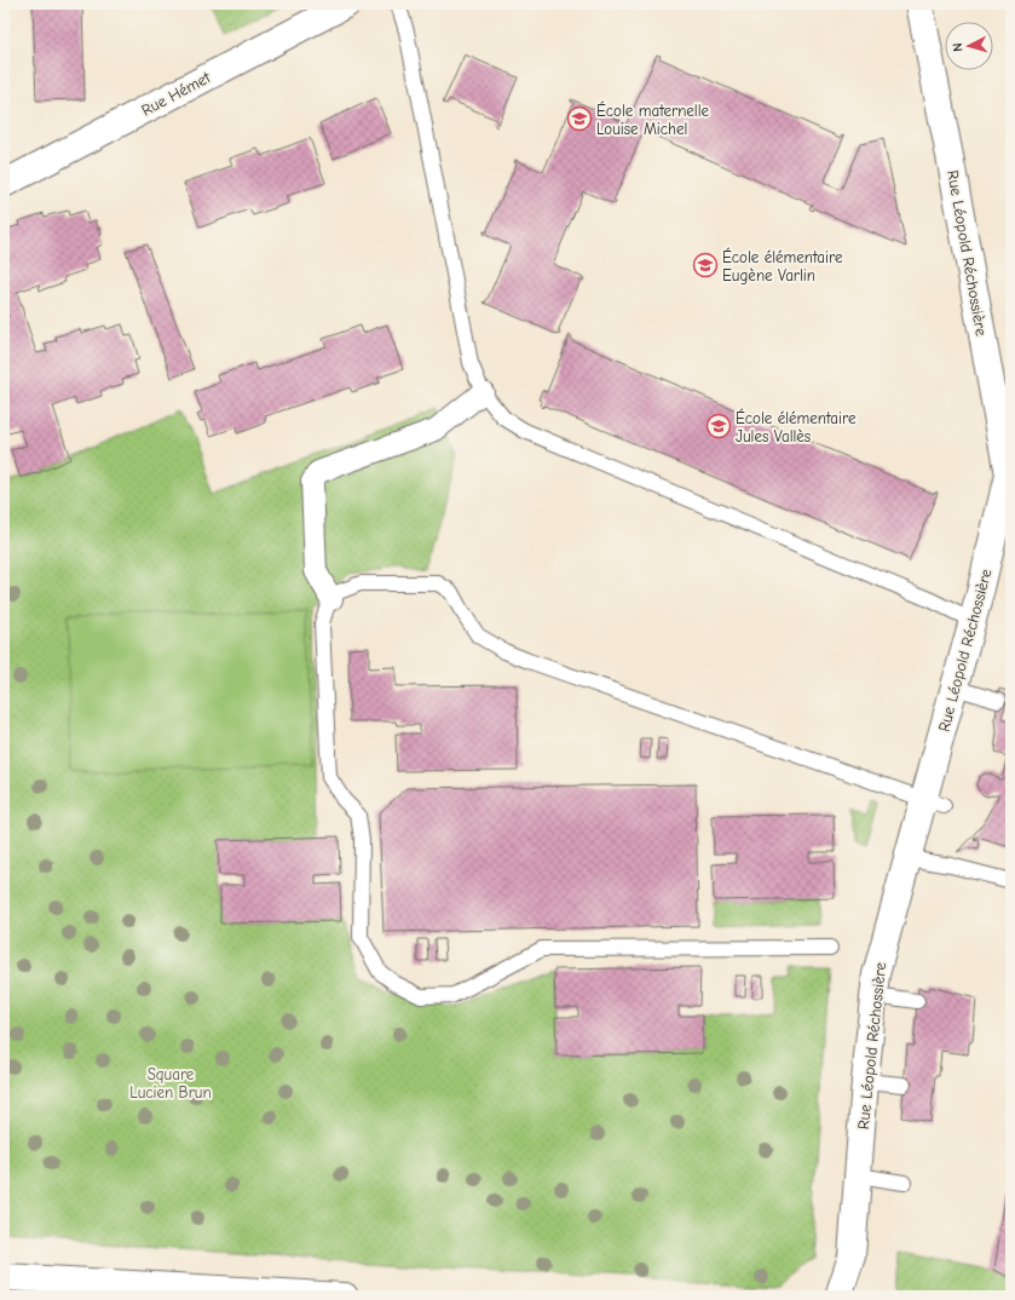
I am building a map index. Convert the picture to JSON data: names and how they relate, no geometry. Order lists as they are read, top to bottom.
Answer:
{
  "streets": {
    "street": ["Rue Hémet", "Rue Léopold Réchossière"]
  },
  "parks": ["Square Lucien Brun"],
  "places": {
    "school or university": ["École maternelle Louise Michel", "École élémentaire Eugène Varlin", "École élémentaire Jules Vallès"]
  },
  "north": "left"
}
